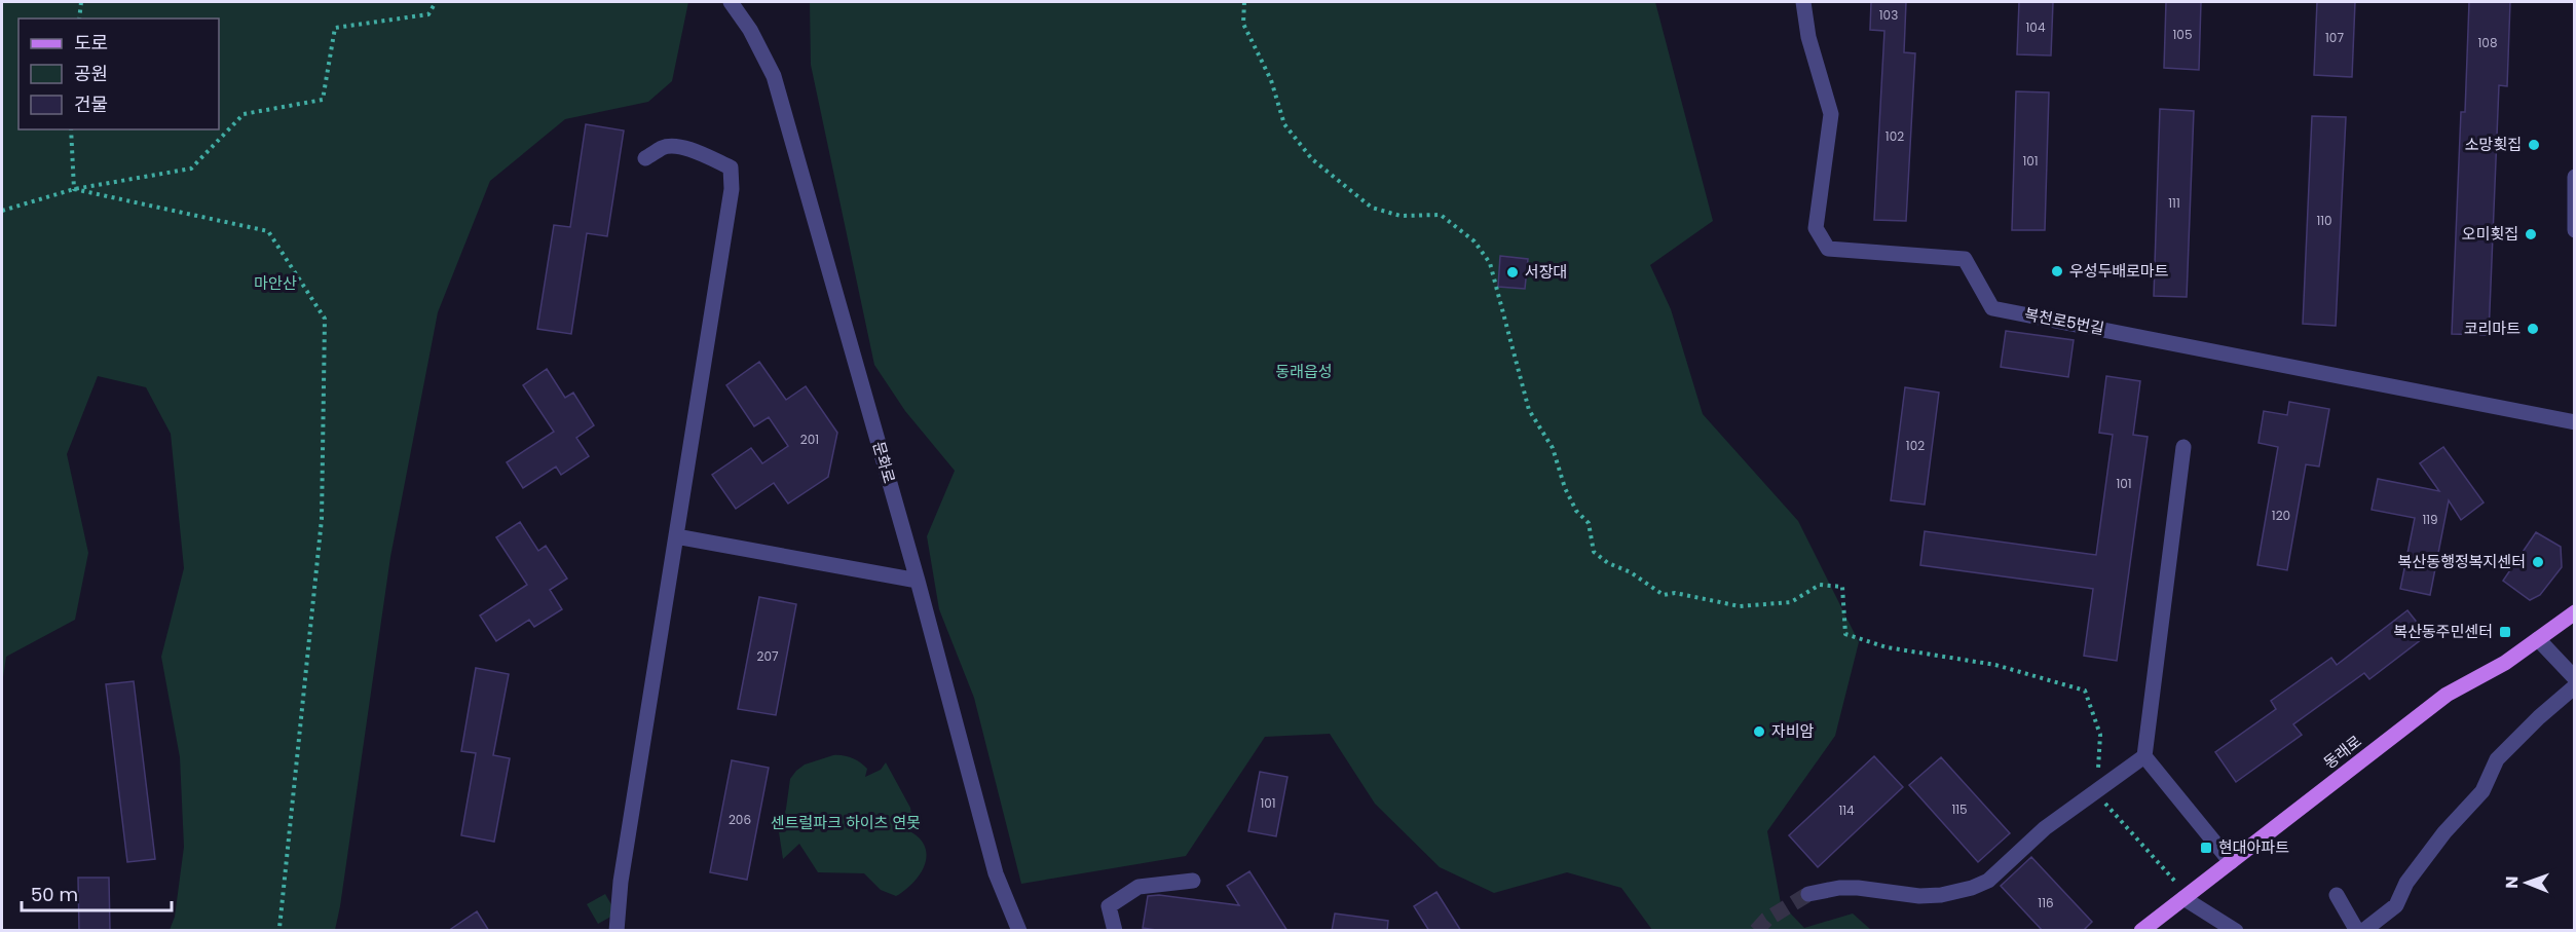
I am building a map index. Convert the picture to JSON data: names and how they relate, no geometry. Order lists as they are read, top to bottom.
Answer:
{
  "streets": {
    "main road": ["동래로"],
    "street": ["복천로5번길", "문화로"]
  },
  "parks": ["마안산", "동래읍성", "센트럴파크 하이츠 연못"],
  "places": {
    "other": [
      "소망횟집",
      "오미횟집",
      "우성두배로마트",
      "서장대",
      "코리마트",
      "복산동행정복지센터",
      "자비암"
    ],
    "transit": ["복산동주민센터", "현대아파트"]
  },
  "house_numbers": [
    "103",
    "104",
    "105",
    "107",
    "108",
    "102",
    "101",
    "111",
    "110",
    "201",
    "102",
    "101",
    "120",
    "119",
    "207",
    "101",
    "115",
    "114",
    "206",
    "116"
  ],
  "legend": ["도로", "공원", "건물"],
  "scale_bar": "50 m",
  "north": "left"
}
